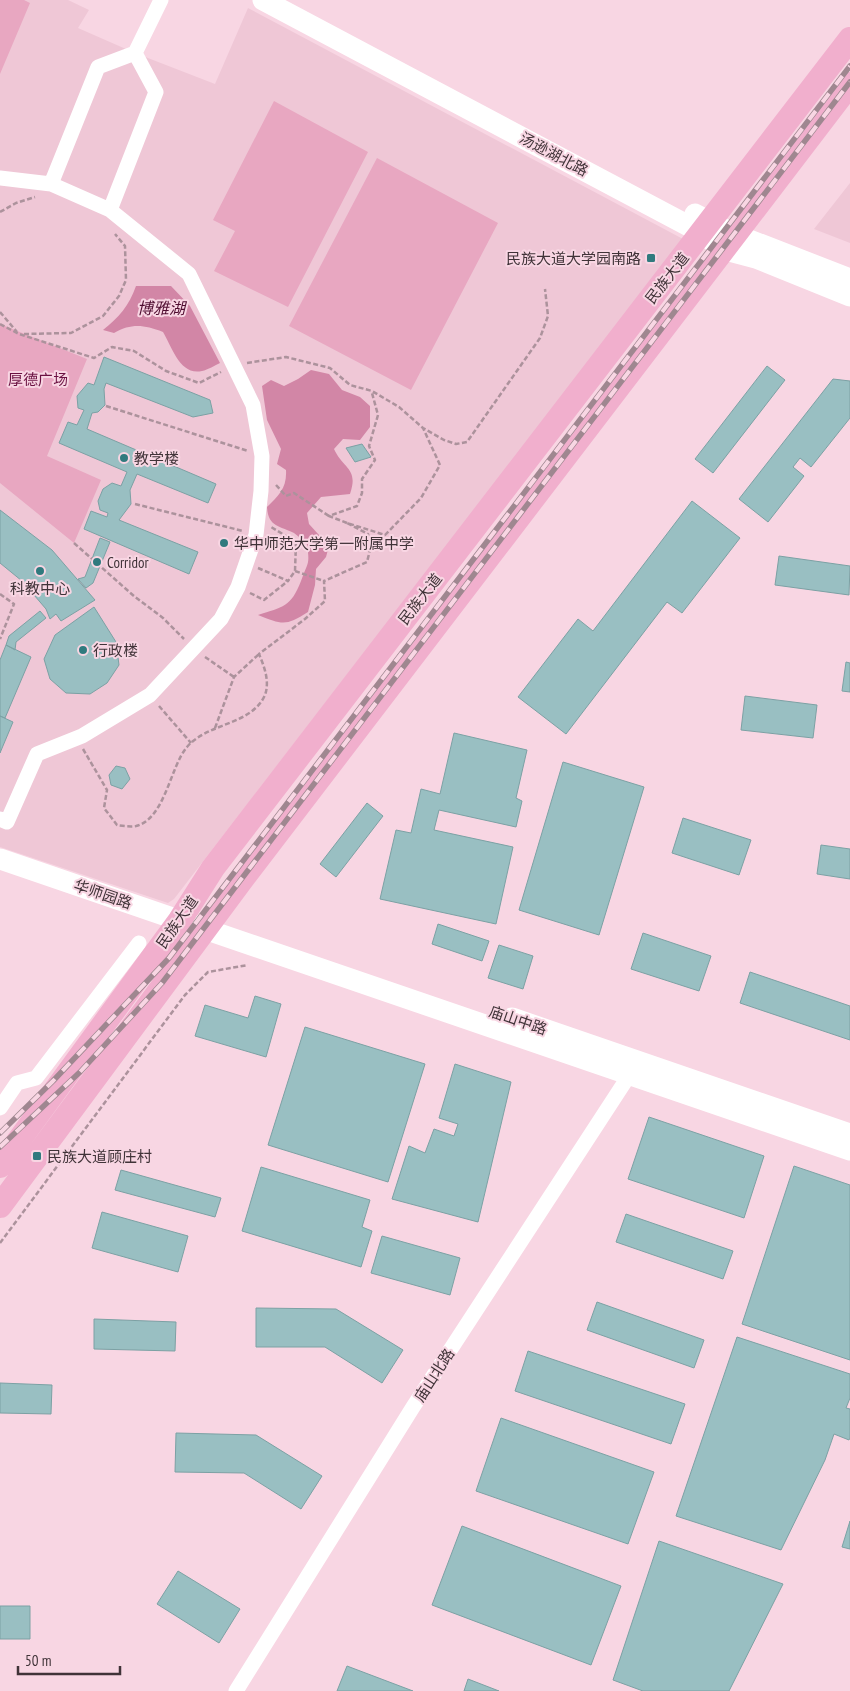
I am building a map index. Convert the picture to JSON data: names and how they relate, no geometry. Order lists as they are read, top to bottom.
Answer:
{
  "streets": {
    "main road": ["民族大道"],
    "street": [
      "汤逊湖北路",
      "华师园路",
      "庙山中路",
      "庙山北路"
    ]
  },
  "crossings": [
    ["汤逊湖北路", "民族大道"],
    ["民族大道", "华师园路"],
    ["民族大道", "庙山中路"],
    ["华师园路", "庙山中路"],
    ["庙山中路", "庙山北路"]
  ],
  "water": ["博雅湖"],
  "parks": ["厚德广场"],
  "places": {
    "transit": ["民族大道大学园南路", "民族大道顾庄村"],
    "other": [
      "教学楼",
      "华中师范大学第一附属中学",
      "Corridor",
      "科教中心",
      "行政楼"
    ]
  },
  "scale_bar": "50 m"
}
